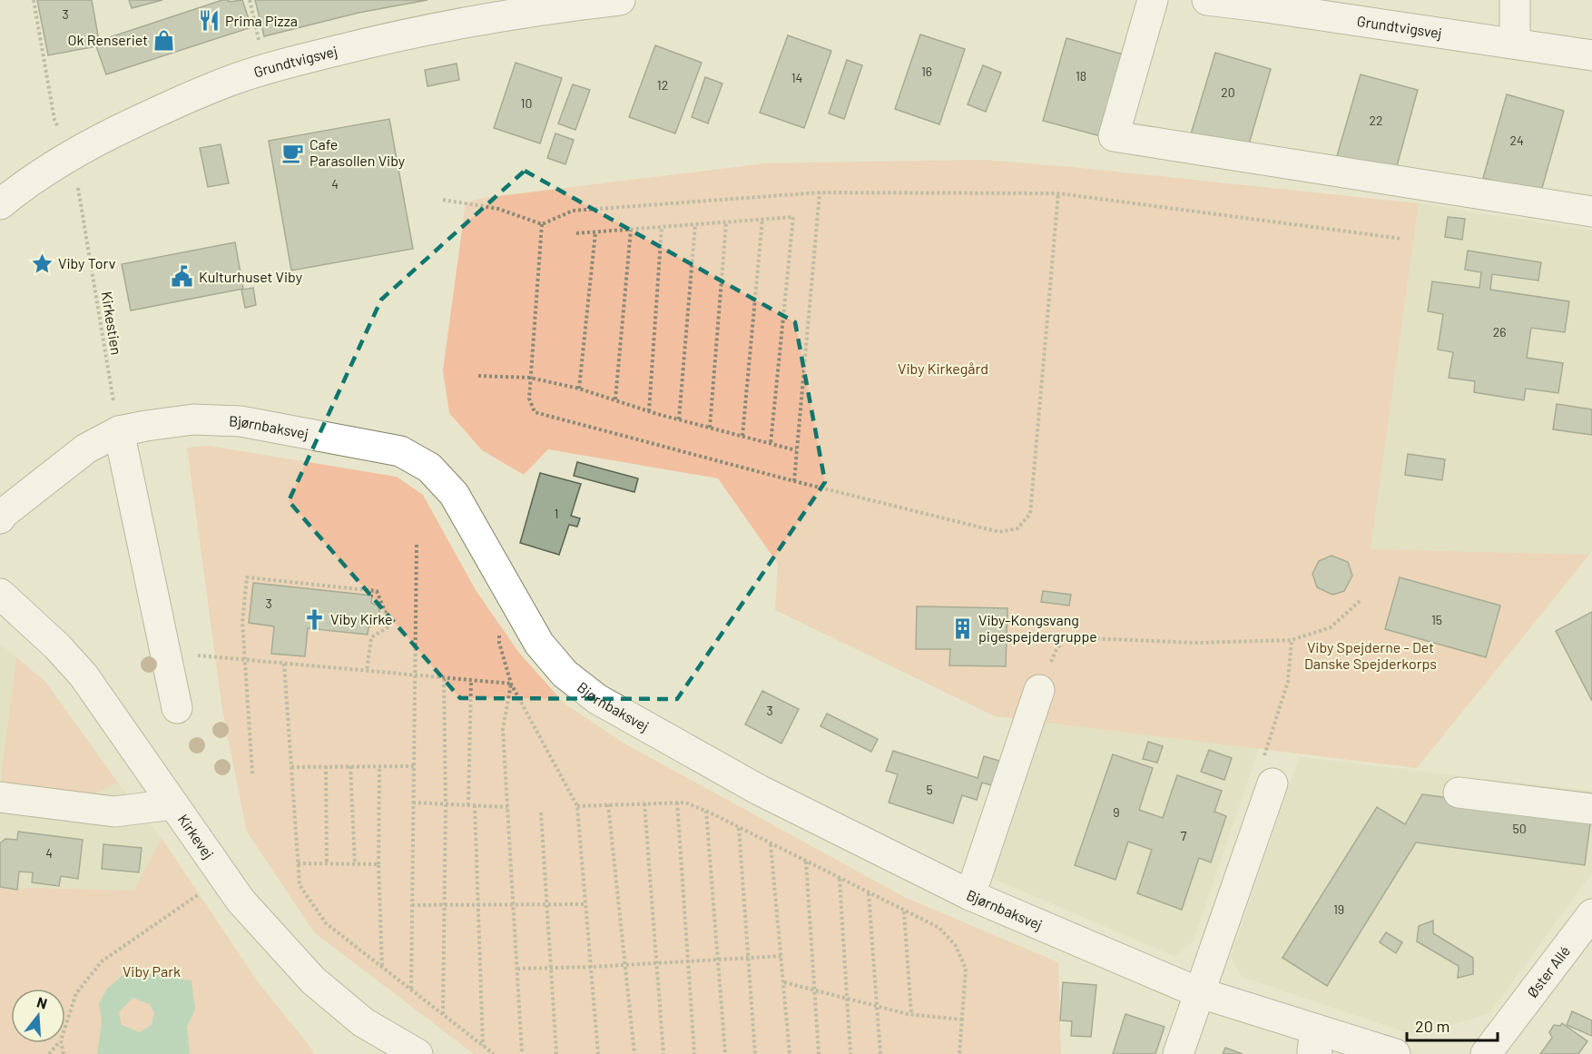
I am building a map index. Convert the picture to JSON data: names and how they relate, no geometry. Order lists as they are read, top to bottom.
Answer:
{
  "streets": {
    "street": [
      "Grundtvigsvej",
      "Bjørnbaksvej",
      "Kirkevej",
      "Øster Allé"
    ],
    "path": ["Kirkestien"]
  },
  "crossings": [
    ["Grundtvigsvej", "Kirkestien"],
    ["Kirkestien", "Bjørnbaksvej"]
  ],
  "parks": ["Viby Kirkegård", "Viby Spejderne - Det Danske Spejderkorps", "Viby Park"],
  "places": {
    "restaurant": ["Prima Pizza"],
    "shop": ["Ok Renseriet"],
    "cafe": ["Cafe Parasollen Viby"],
    "place": ["Viby Torv"],
    "public building": ["Kulturhuset Viby"],
    "church": ["Viby Kirke"],
    "building": ["Viby-Kongsvang pigespejdergruppe"]
  },
  "house_numbers": [
    "3",
    "16",
    "18",
    "14",
    "12",
    "20",
    "10",
    "22",
    "24",
    "4",
    "26",
    "1",
    "3",
    "15",
    "3",
    "5",
    "9",
    "50",
    "7",
    "4",
    "19"
  ],
  "scale_bar": "20 m",
  "north": "top"
}
